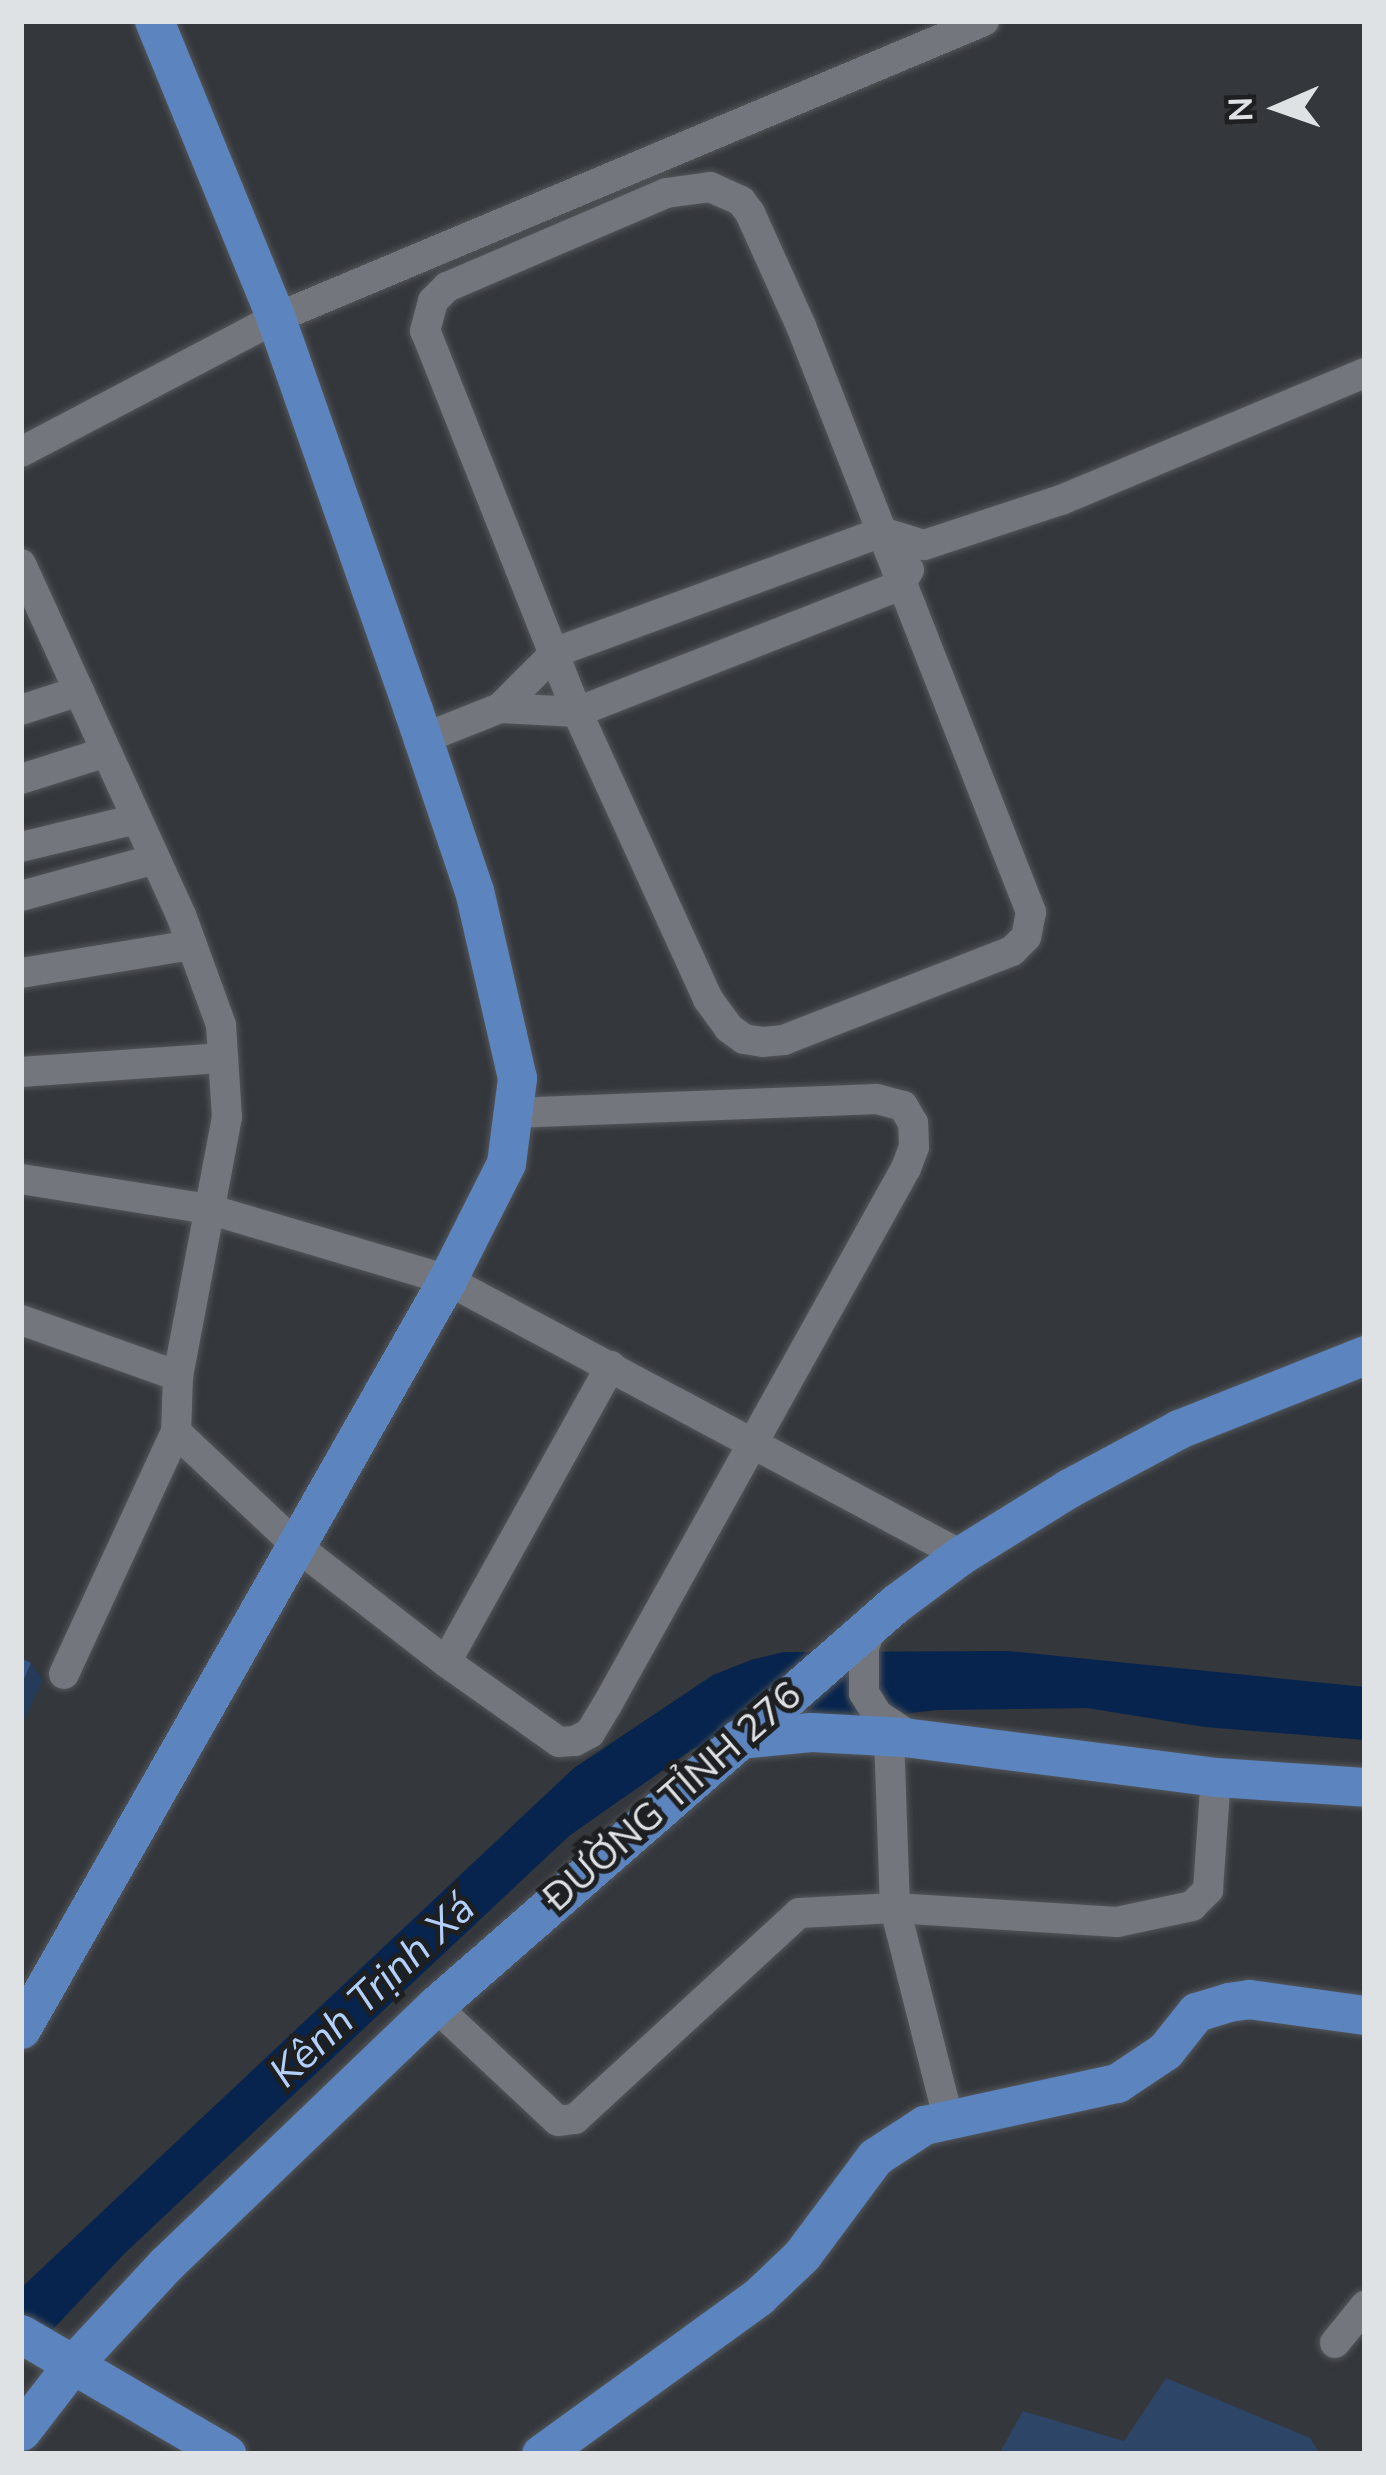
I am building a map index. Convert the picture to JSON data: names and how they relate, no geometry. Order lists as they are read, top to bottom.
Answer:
{
  "streets": {
    "main road": ["ĐƯỜNG TỈNH 276"]
  },
  "water": ["Kênh Trịnh Xá"],
  "north": "left"
}
